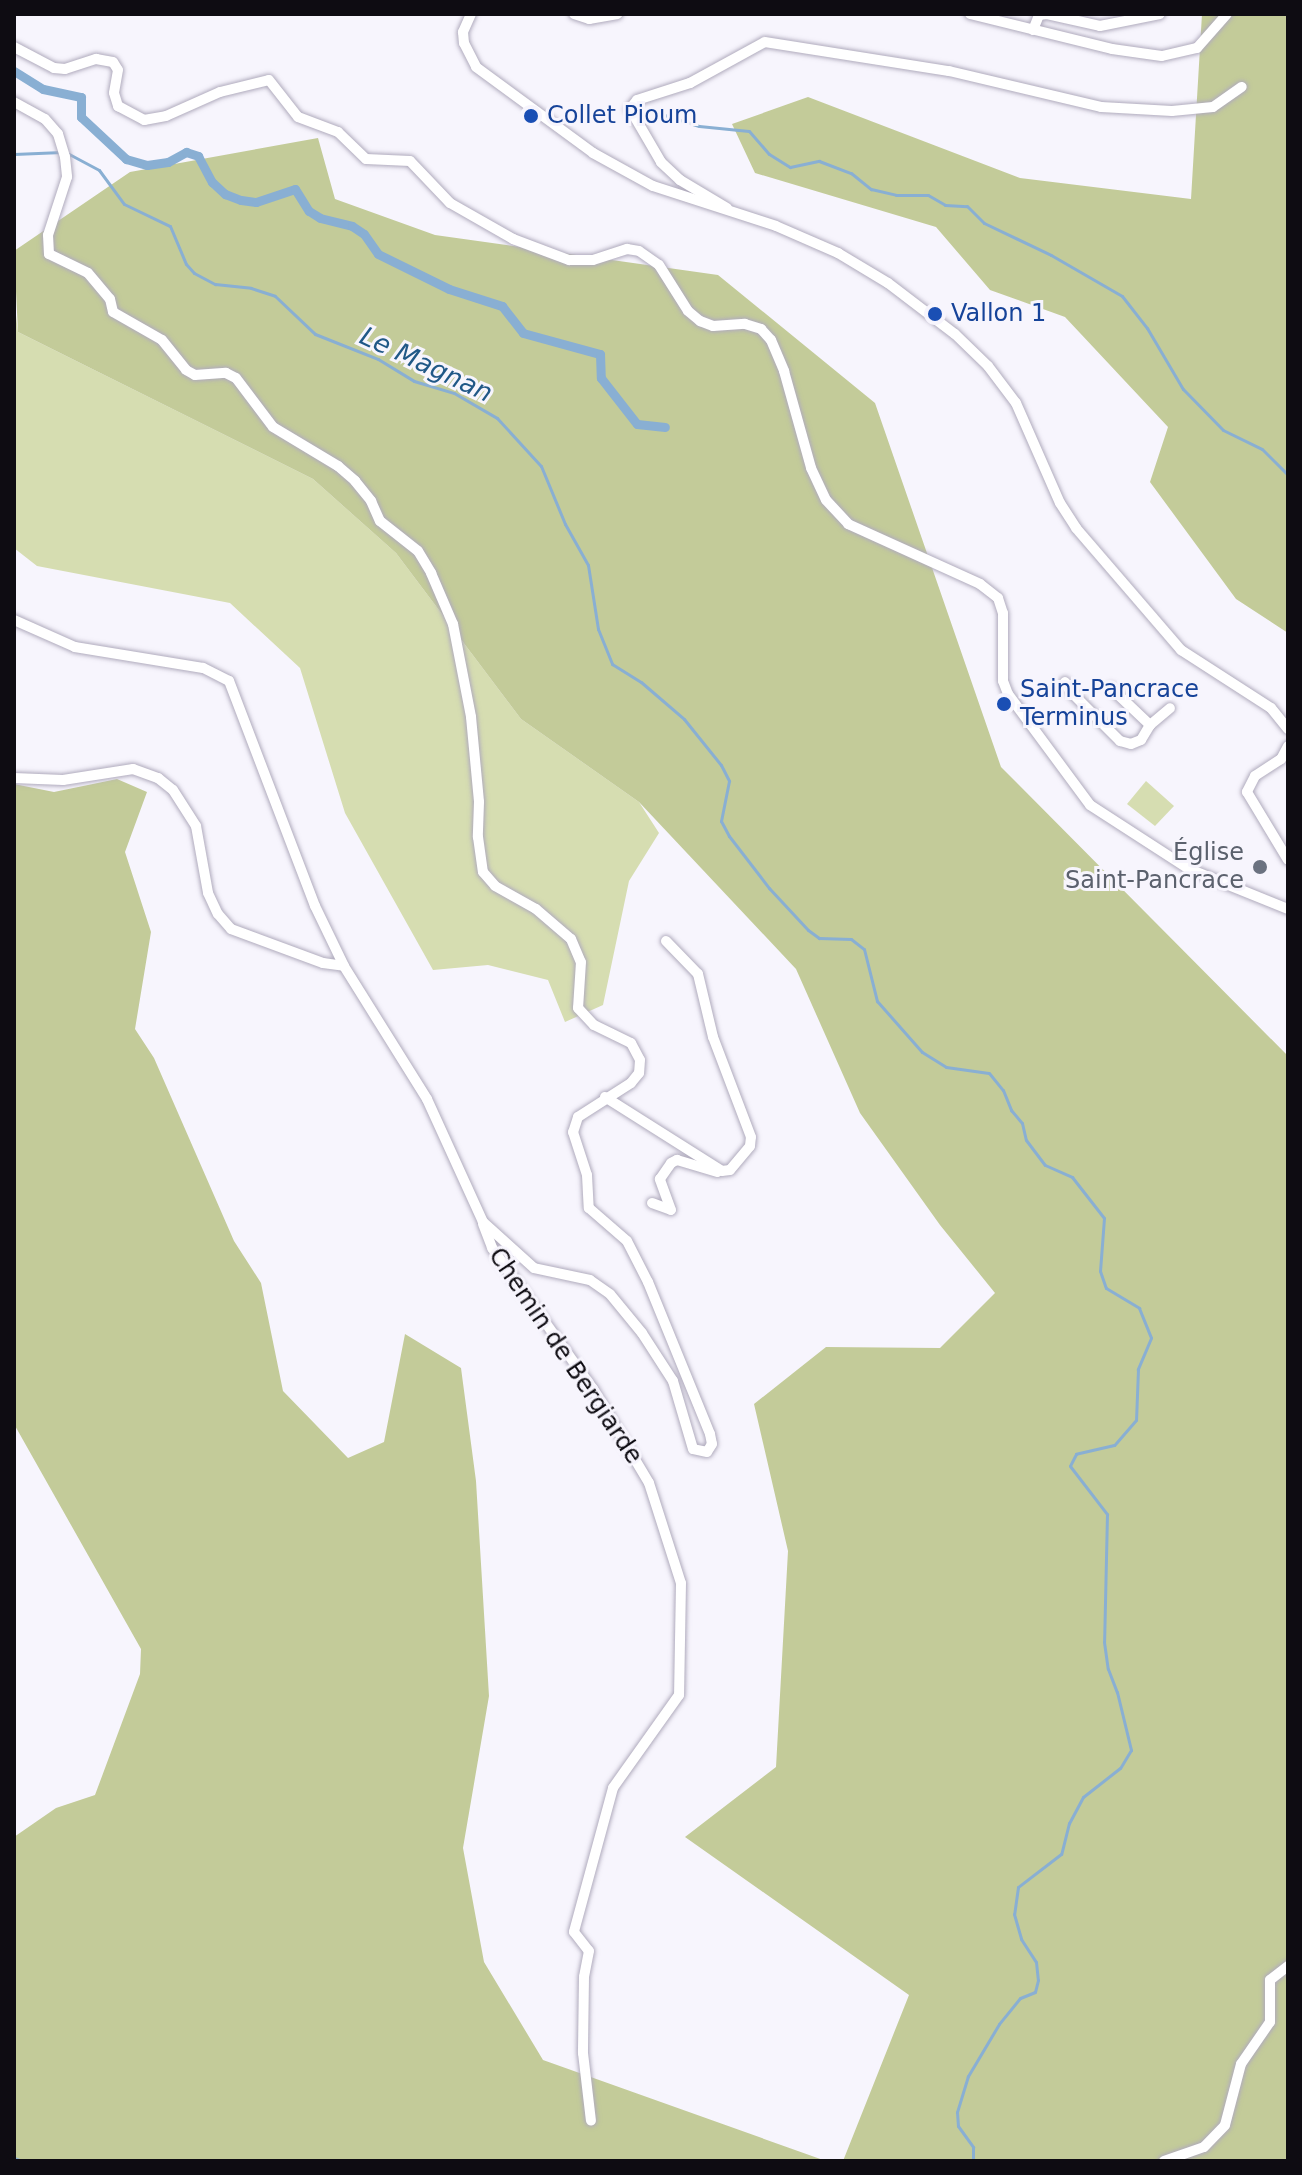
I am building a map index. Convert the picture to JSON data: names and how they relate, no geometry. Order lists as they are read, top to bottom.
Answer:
{
  "streets": {
    "street": ["Chemin de Bergiarde"]
  },
  "water": ["Le Magnan"],
  "places": [
    "Collet Pioum",
    "Vallon 1",
    "Saint-Pancrace Terminus",
    "Église Saint-Pancrace"
  ]
}
